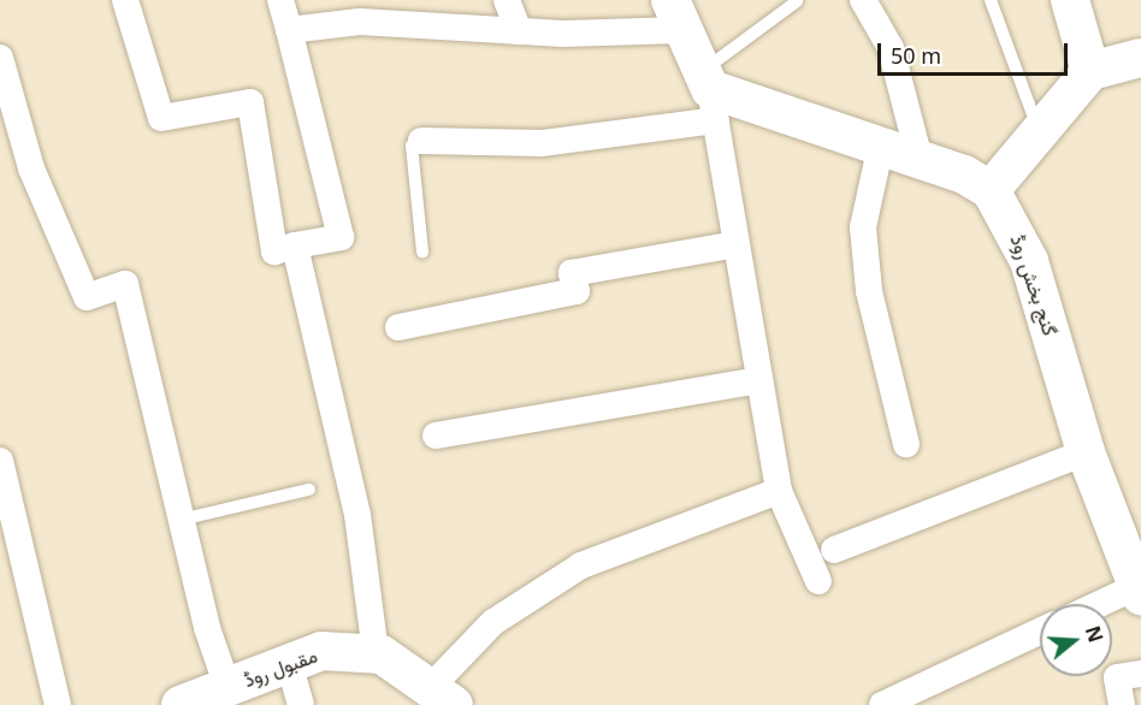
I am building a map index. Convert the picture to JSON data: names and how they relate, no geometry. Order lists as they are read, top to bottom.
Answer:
{
  "streets": {
    "street": ["گنج بخش روڈ", "مقبول روڈ"]
  },
  "scale_bar": "50 m",
  "north": "right"
}
